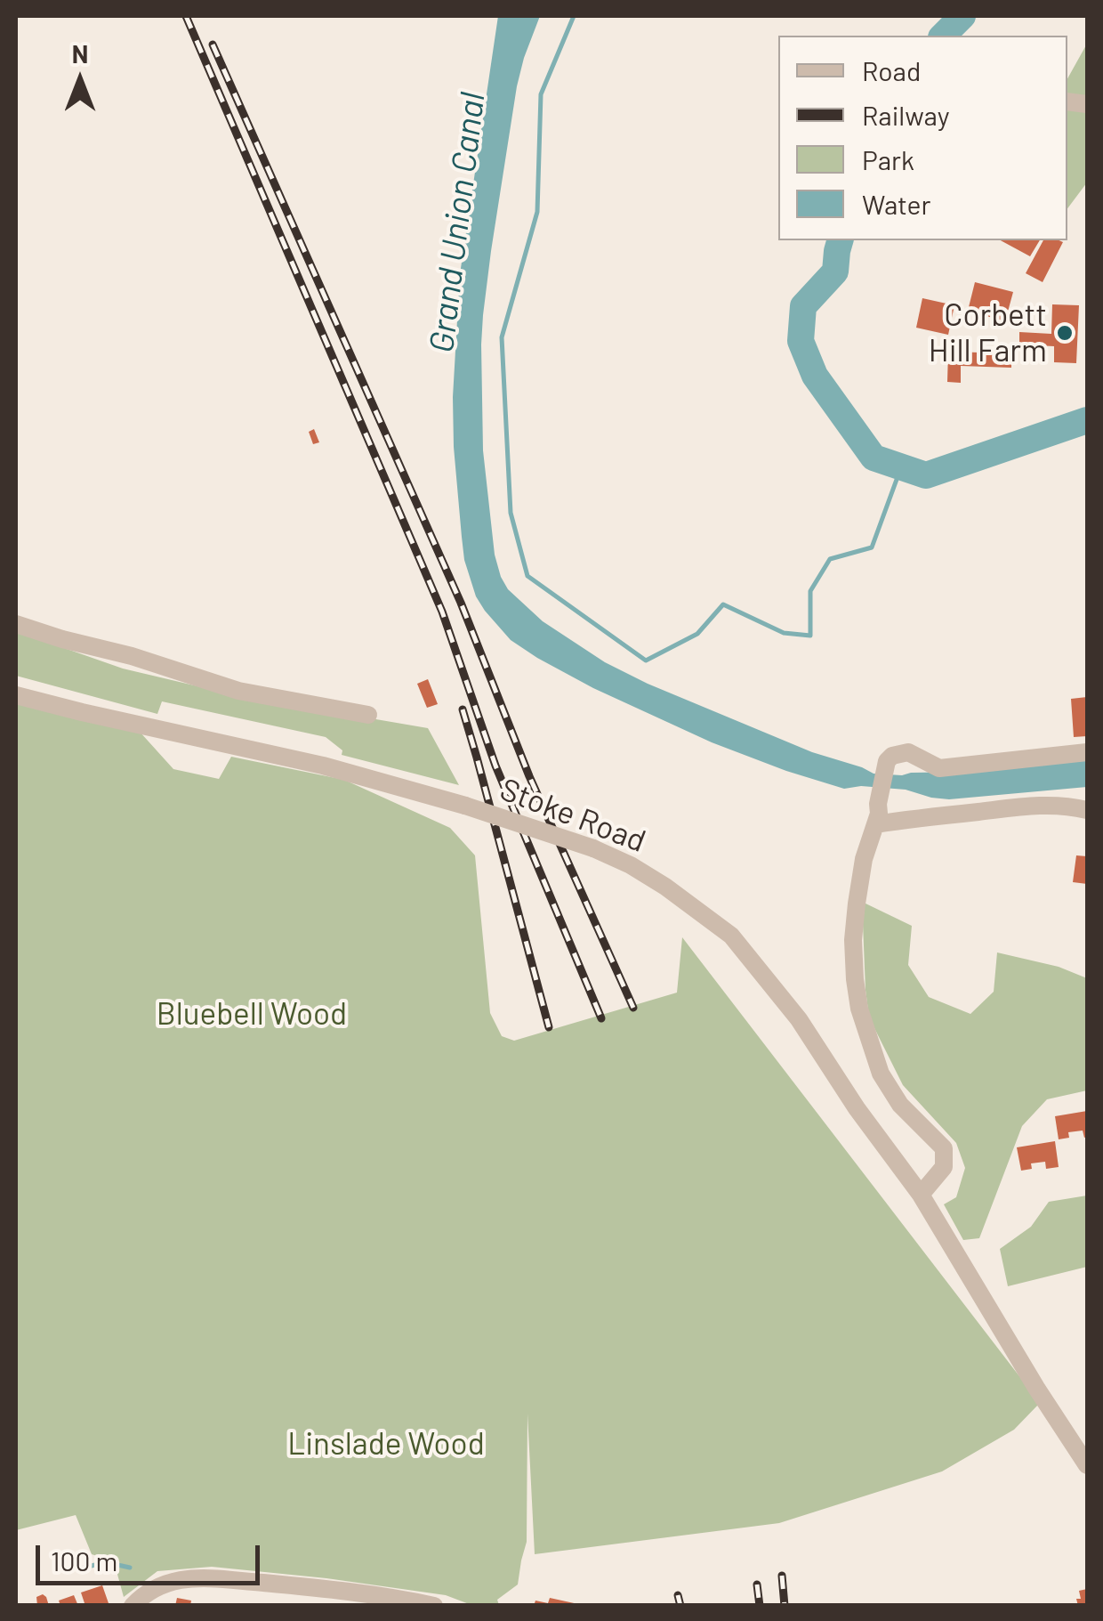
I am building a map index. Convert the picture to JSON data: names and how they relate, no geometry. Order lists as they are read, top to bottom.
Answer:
{
  "streets": {
    "street": ["Stoke Road"]
  },
  "water": ["Grand Union Canal"],
  "parks": ["Bluebell Wood", "Linslade Wood"],
  "places": ["Corbett Hill Farm"],
  "legend": [
    "Road",
    "Railway",
    "Park",
    "Water"
  ],
  "scale_bar": "100 m",
  "north": "top"
}
